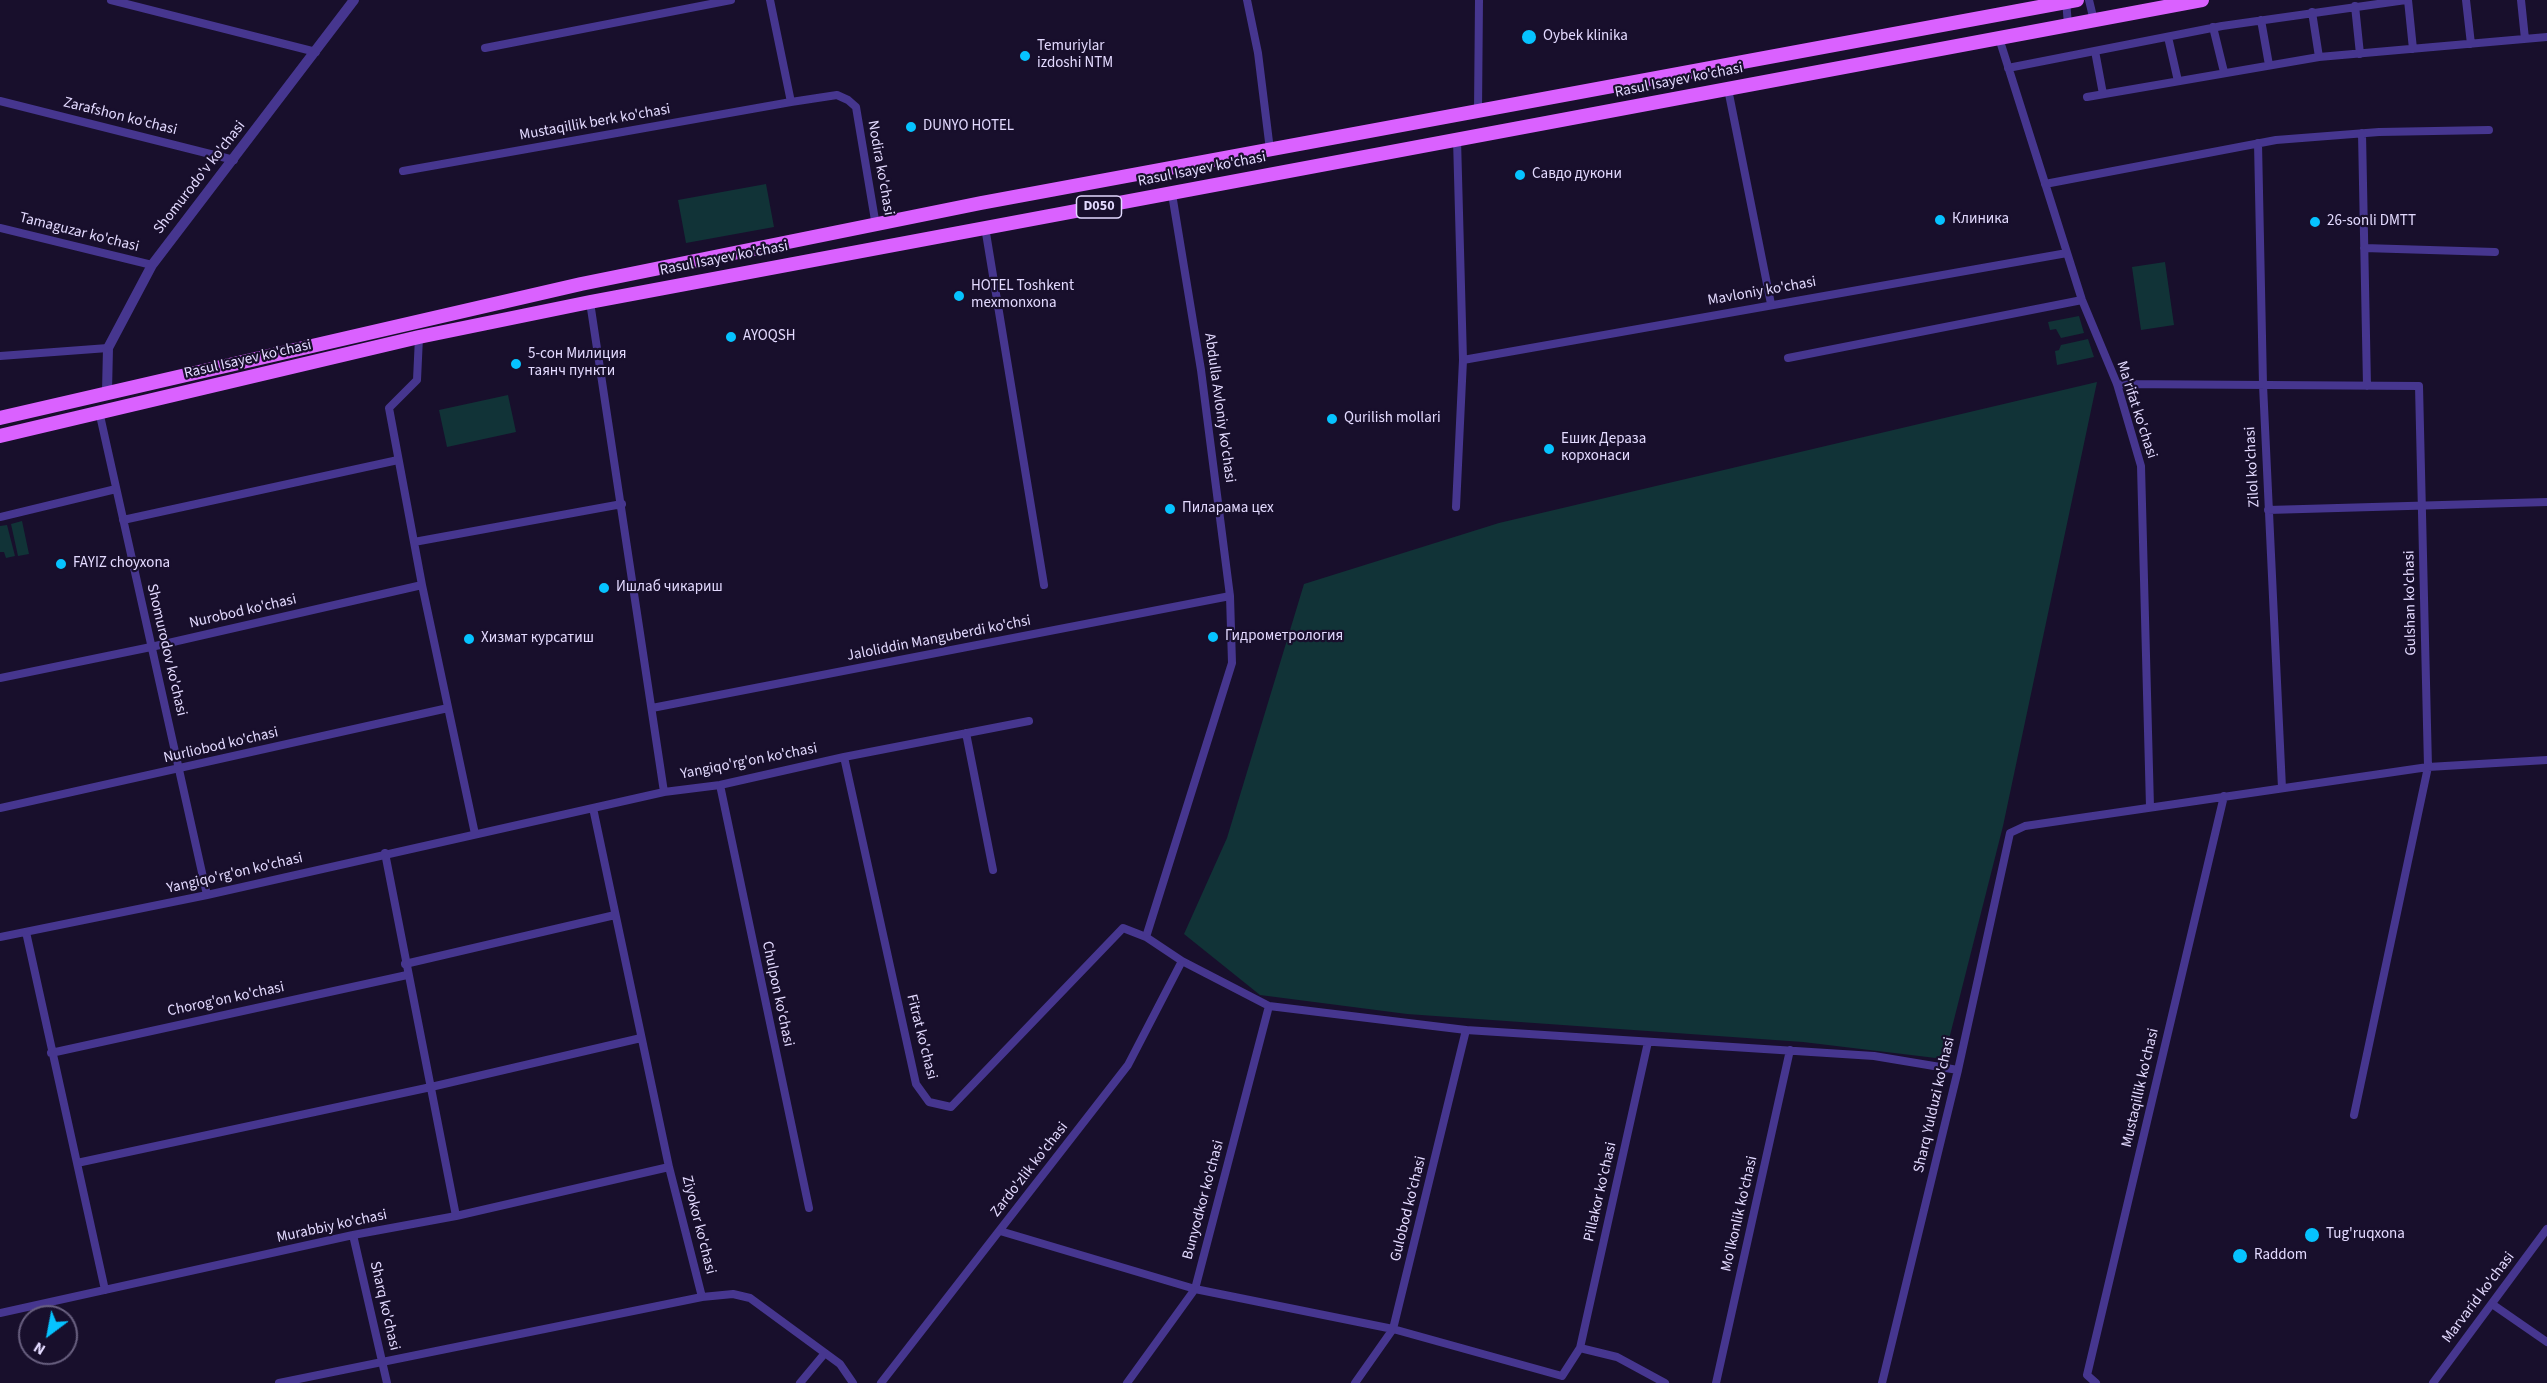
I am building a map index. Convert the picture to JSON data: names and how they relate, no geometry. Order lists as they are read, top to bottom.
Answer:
{
  "streets": {
    "main road": ["Rasul Isayev ko'chasi", "D050"],
    "street": [
      "Zarafshon ko'chasi",
      "Mustaqillik berk ko'chasi",
      "Nodira ko'chasi",
      "Shomurodo'v ko'chasi",
      "Tamaguzar ko'chasi",
      "Mavloniy ko'chasi",
      "Abdulla Avloniy ko'chasi",
      "Ma'rifat ko'chasi",
      "Zilol ko'chasi",
      "Gulshan ko'chasi",
      "Nurobod ko'chasi",
      "Jaloliddin Manguberdi ko'chsi",
      "Shomurodov ko'chasi",
      "Nurliobod ko'chasi",
      "Yangiqo'rg'on ko'chasi",
      "Chulpon ko'chasi",
      "Chorog'on ko'chasi",
      "Fitrat ko'chasi",
      "Mustaqillik ko'chasi",
      "Sharq Yulduzi ko'chasi",
      "Zardo'zlik ko'chasi",
      "Pillakor ko'chasi",
      "Bunyodkor ko'chasi",
      "Gulobod ko'chasi",
      "Mo'lkonlik ko'chasi",
      "Ziyokor ko'chasi",
      "Murabbiy ko'chasi",
      "Marvarid ko'chasi",
      "Sharq ko'chasi"
    ]
  },
  "crossings": [
    ["Rasul Isayev ko'chasi", "Nodira ko'chasi"],
    ["Rasul Isayev ko'chasi", "Shomurodo'v ko'chasi"],
    ["Rasul Isayev ko'chasi", "Abdulla Avloniy ko'chasi"],
    ["Rasul Isayev ko'chasi", "Ma'rifat ko'chasi"],
    ["Rasul Isayev ko'chasi", "Shomurodov ko'chasi"],
    ["Zarafshon ko'chasi", "Shomurodo'v ko'chasi"],
    ["Mustaqillik berk ko'chasi", "Nodira ko'chasi"],
    ["Shomurodo'v ko'chasi", "Tamaguzar ko'chasi"],
    ["Mavloniy ko'chasi", "Ma'rifat ko'chasi"],
    ["Abdulla Avloniy ko'chasi", "Jaloliddin Manguberdi ko'chsi"],
    ["Abdulla Avloniy ko'chasi", "Fitrat ko'chasi"],
    ["Ma'rifat ko'chasi", "Gulshan ko'chasi"],
    ["Ma'rifat ko'chasi", "Sharq Yulduzi ko'chasi"],
    ["Zilol ko'chasi", "Gulshan ko'chasi"],
    ["Nurobod ko'chasi", "Shomurodov ko'chasi"],
    ["Shomurodov ko'chasi", "Nurliobod ko'chasi"],
    ["Shomurodov ko'chasi", "Yangiqo'rg'on ko'chasi"],
    ["Yangiqo'rg'on ko'chasi", "Chulpon ko'chasi"],
    ["Yangiqo'rg'on ko'chasi", "Fitrat ko'chasi"],
    ["Yangiqo'rg'on ko'chasi", "Ziyokor ko'chasi"],
    ["Ziyokor ko'chasi", "Murabbiy ko'chasi"],
    ["Ziyokor ko'chasi", "Sharq ko'chasi"],
    ["Murabbiy ko'chasi", "Sharq ko'chasi"]
  ],
  "places": [
    "Oybek klinika",
    "Temuriylar izdoshi NTM",
    "DUNYO HOTEL",
    "Савдо дукони",
    "Клиника",
    "26-sonli DMTT",
    "HOTEL Toshkent mexmonxona",
    "AYOQSH",
    "5-сон Милиция таянч пункти",
    "Qurilish mollari",
    "Ешик Дераза корхонаси",
    "Пиларама цех",
    "FAYIZ choyxona",
    "Ишлаб чикариш",
    "Гидрометрология",
    "Хизмат курсатиш",
    "Tug'ruqxona",
    "Raddom"
  ],
  "north": "bottom left"
}
